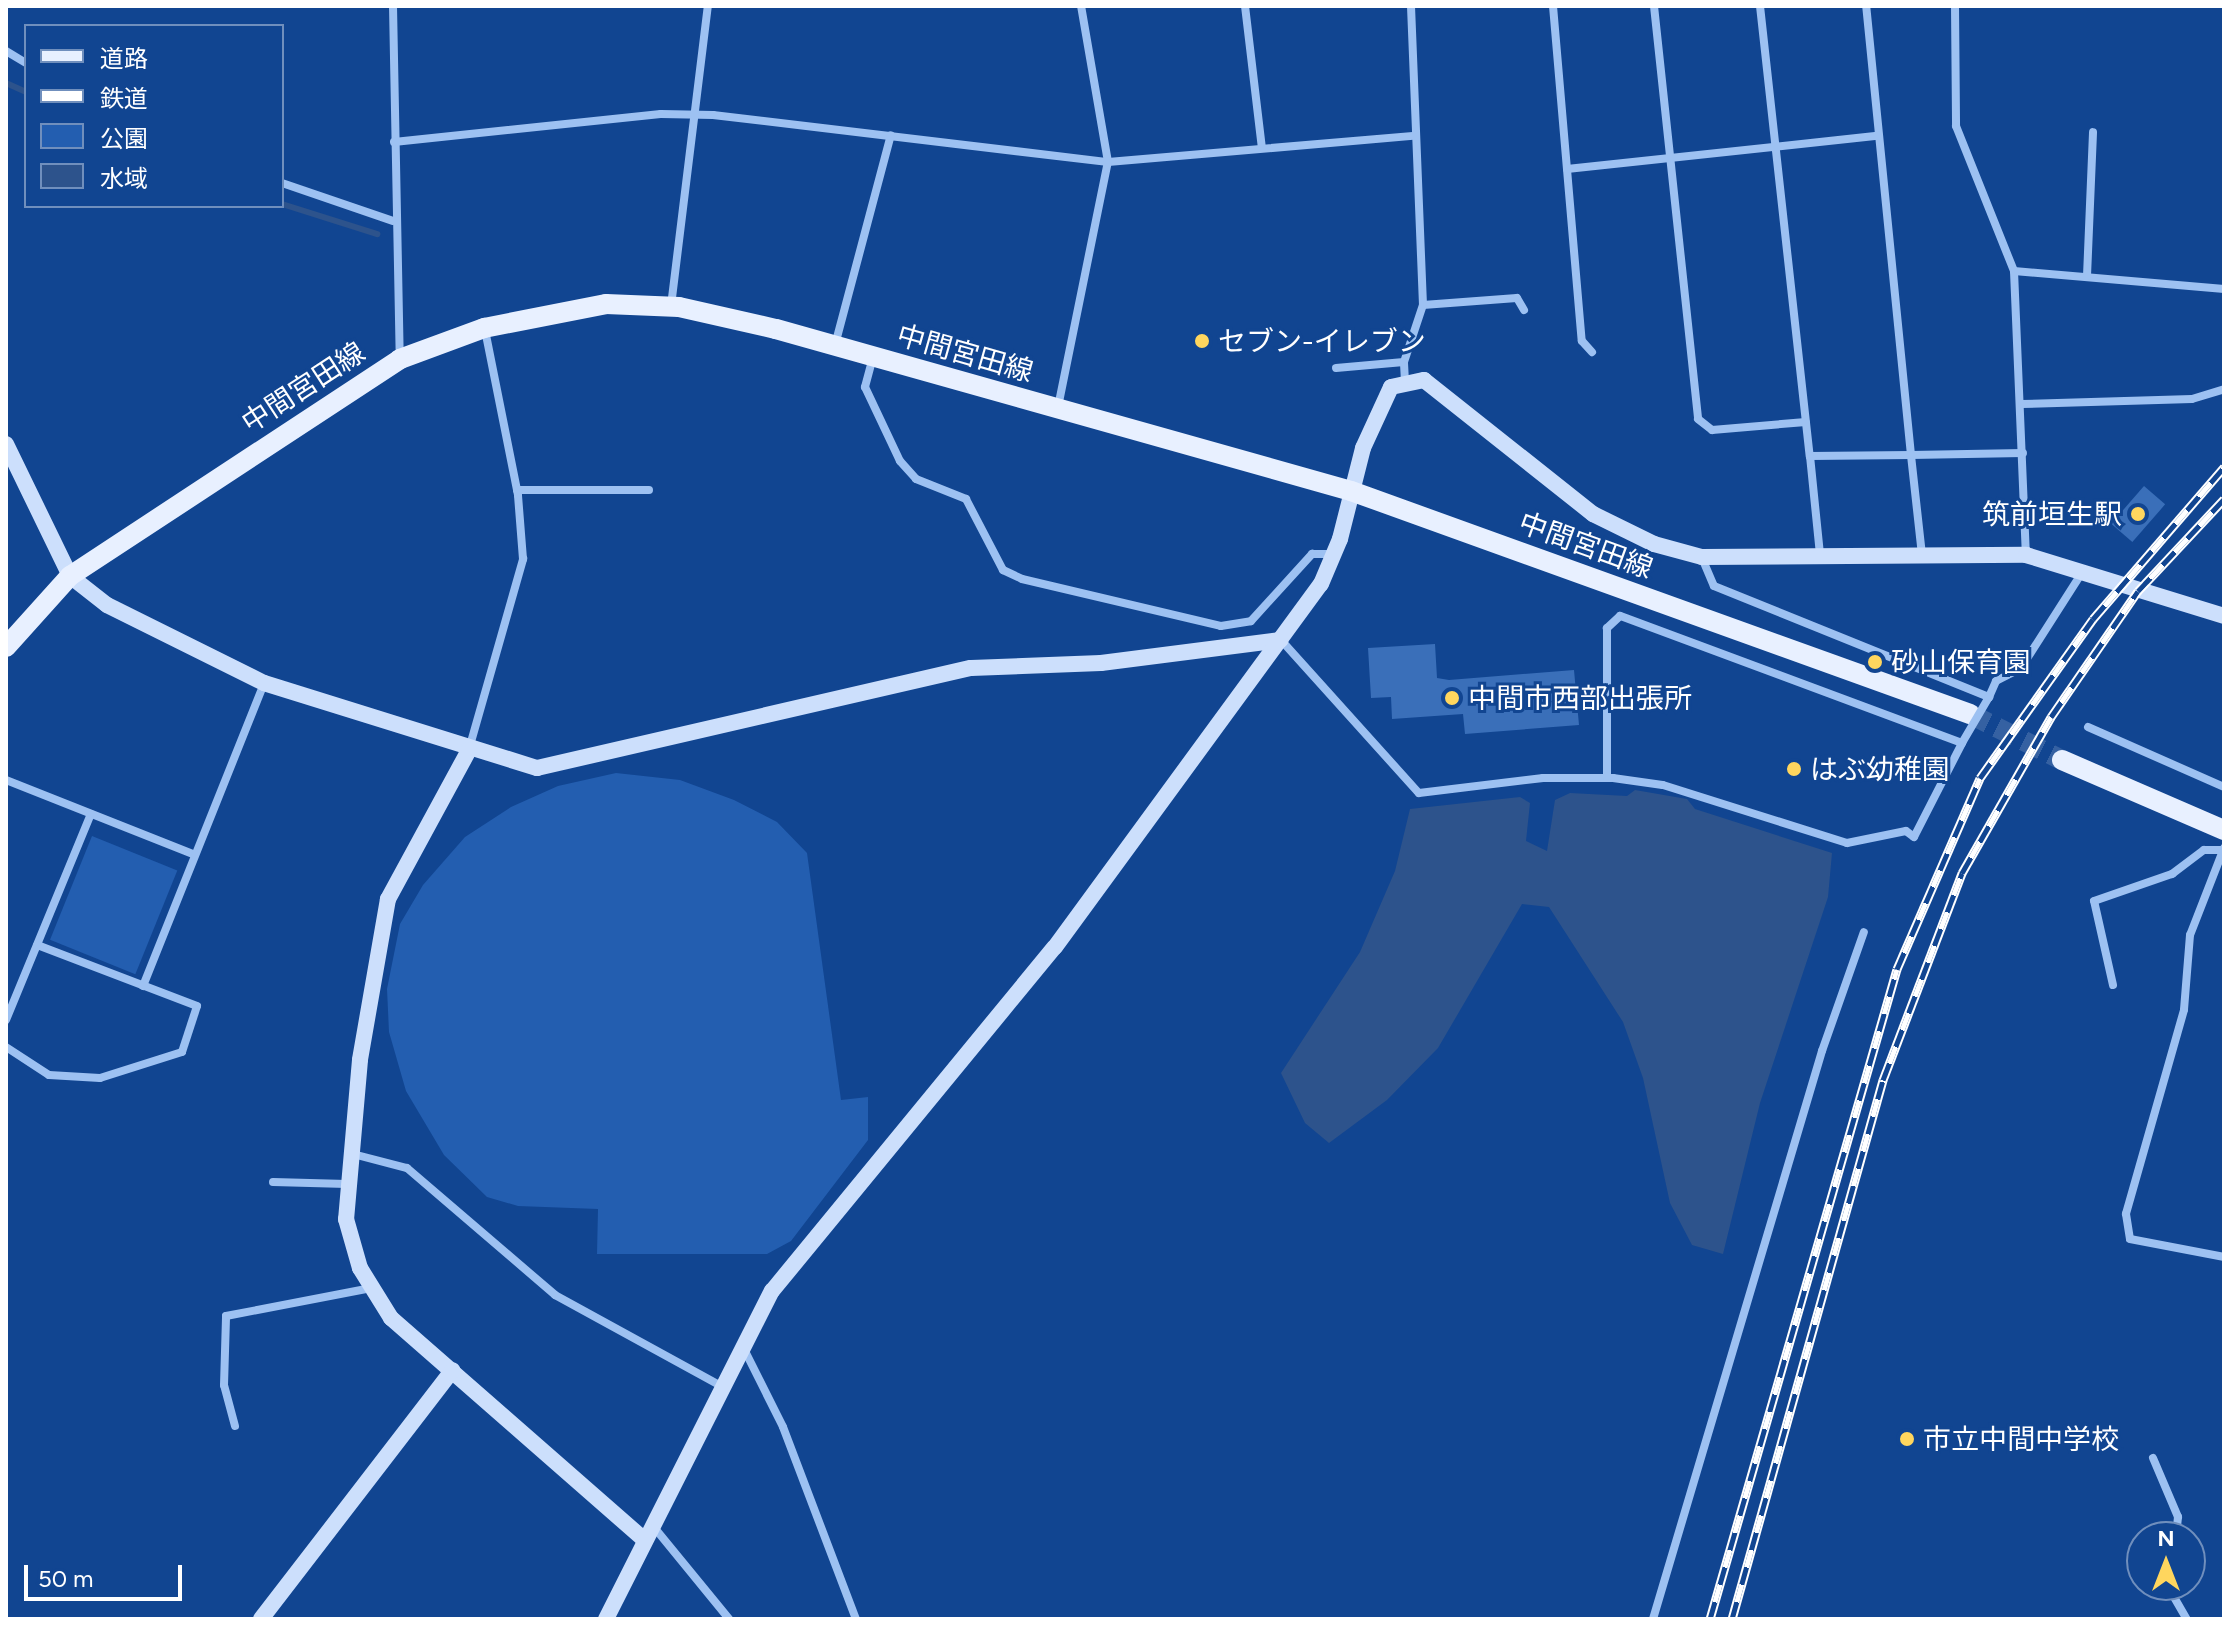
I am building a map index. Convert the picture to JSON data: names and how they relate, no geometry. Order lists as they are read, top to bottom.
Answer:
{
  "streets": {
    "main road": ["中間宮田線"]
  },
  "places": [
    "セブン-イレブン",
    "筑前垣生駅",
    "砂山保育園",
    "中間市西部出張所",
    "はぶ幼稚園",
    "市立中間中学校"
  ],
  "legend": [
    "道路",
    "鉄道",
    "公園",
    "水域"
  ],
  "scale_bar": "50 m",
  "north": "top"
}
